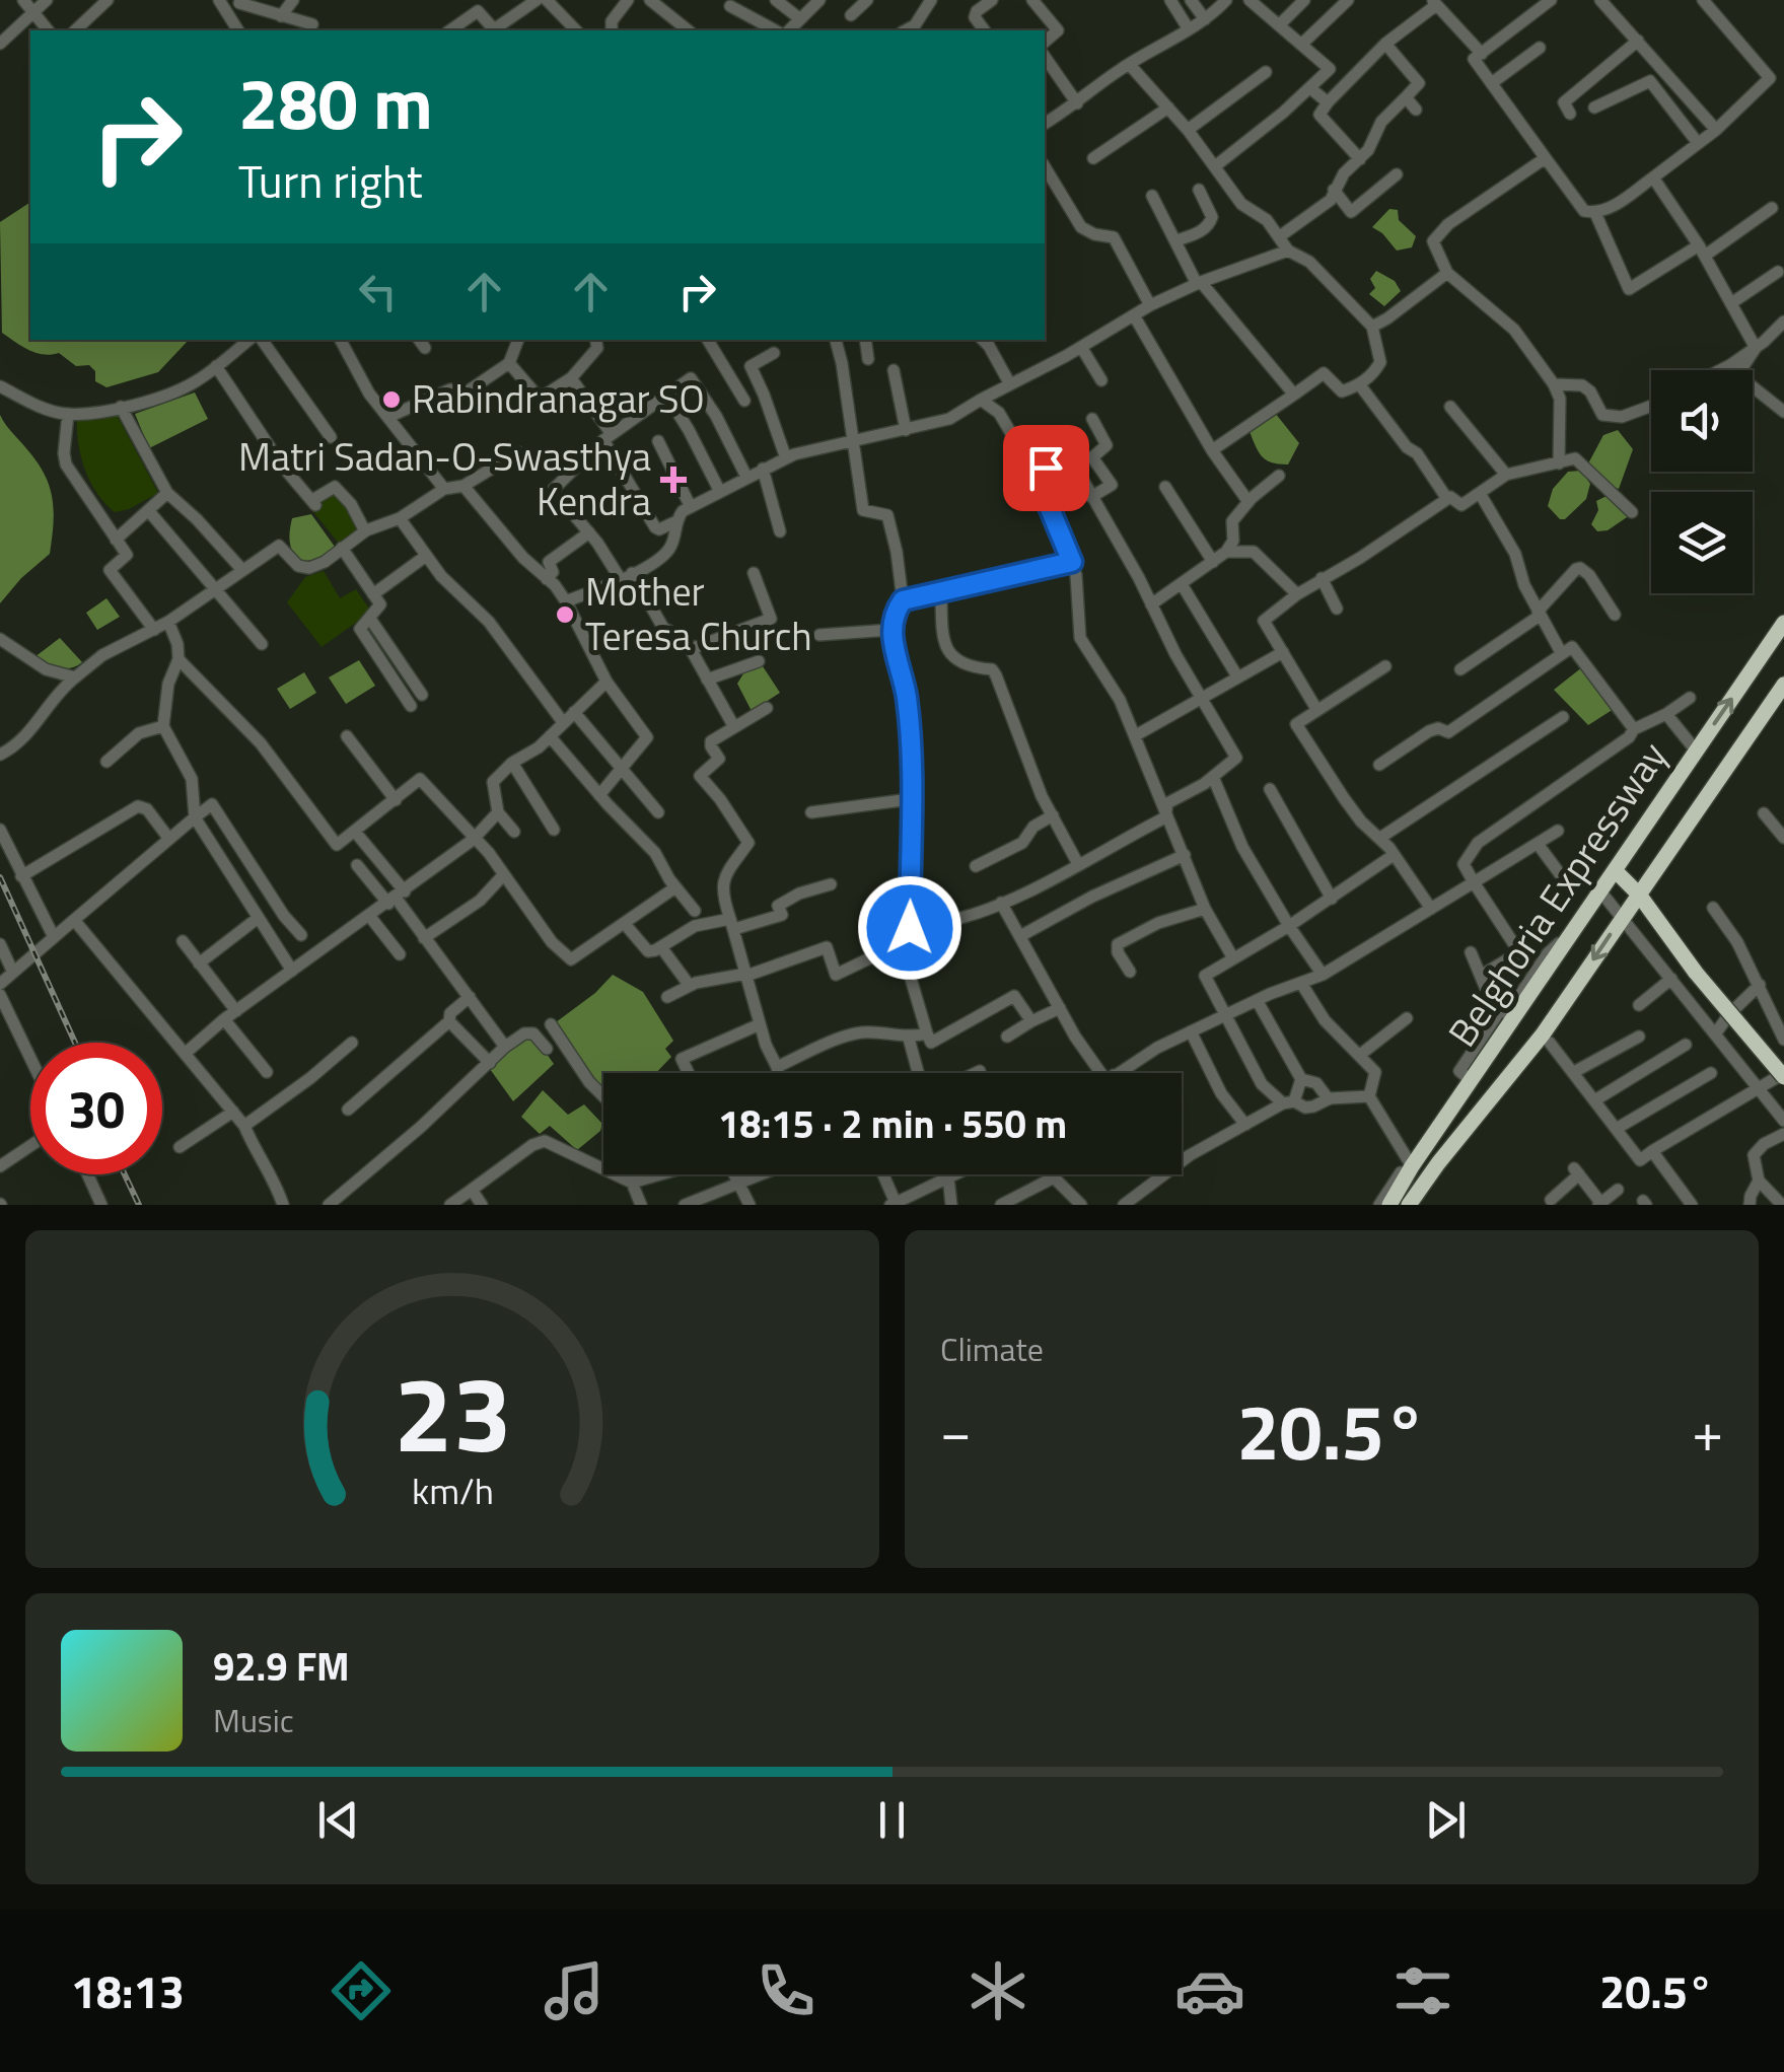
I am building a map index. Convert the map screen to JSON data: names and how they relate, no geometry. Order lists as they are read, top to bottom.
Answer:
{
  "streets": {
    "highway": ["Belghoria Expressway"]
  },
  "places": {
    "other": ["Rabindranagar SO", "Mother Teresa Church"],
    "health": ["Matri Sadan-O-Swasthya Kendra"]
  },
  "page": {
    "turn": ["280 m", "Turn right"],
    "limit": "30",
    "trip": "18:15 · 2 min · 550 m",
    "tile": "Climate",
    "heat": ["−", "20.5°", "+"],
    "song": ["92.9 FM", "Music"],
    "tabs": ["18:13", "20.5°"],
    "gauge": ["23", "km/h"]
  }
}
